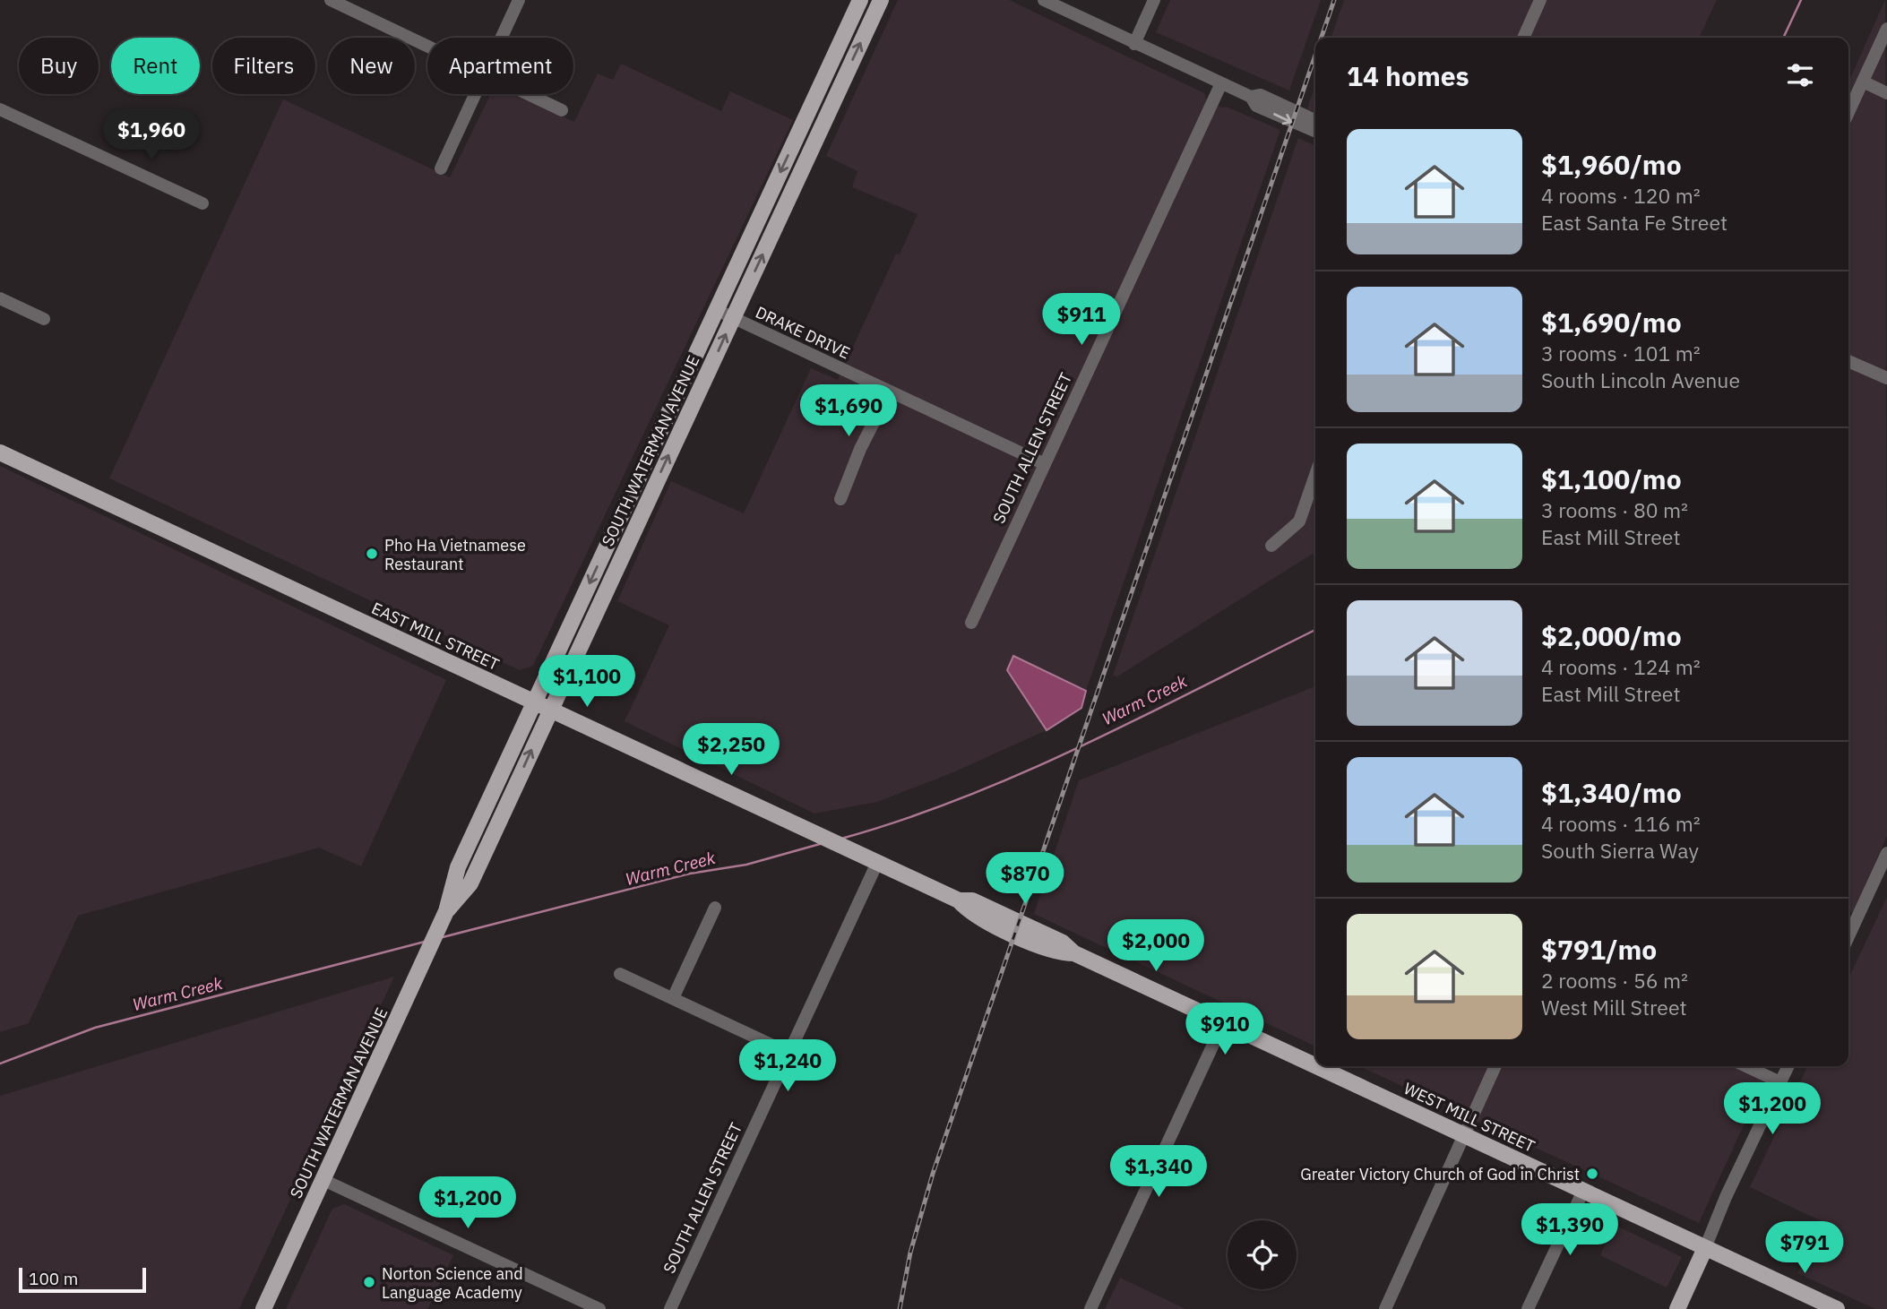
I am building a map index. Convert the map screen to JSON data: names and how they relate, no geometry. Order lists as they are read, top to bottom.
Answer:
{
  "streets": {
    "main road": ["SOUTH WATERMAN AVENUE", "EAST MILL STREET", "WEST MILL STREET"],
    "street": ["DRAKE DRIVE", "SOUTH ALLEN STREET"]
  },
  "crossings": [
    ["DRAKE DRIVE", "SOUTH ALLEN STREET"],
    ["DRAKE DRIVE", "SOUTH WATERMAN AVENUE"],
    ["SOUTH ALLEN STREET", "EAST MILL STREET"],
    ["SOUTH WATERMAN AVENUE", "EAST MILL STREET"],
    ["EAST MILL STREET", "WEST MILL STREET"]
  ],
  "water": ["Warm Creek"],
  "places": ["Pho Ha Vietnamese Restaurant", "Greater Victory Church of God in Christ", "Norton Science and Language Academy"],
  "scale_bar": "100 m",
  "page": {
    "chip": [
      "Buy",
      "Rent",
      "Filters",
      "New",
      "Apartment"
    ],
    "heading": "14 homes",
    "price": [
      "$1,960",
      "$911",
      "$1,690",
      "$1,100",
      "$2,250",
      "$870",
      "$2,000",
      "$910",
      "$1,240",
      "$1,200",
      "$1,340",
      "$1,200",
      "$1,390",
      "$791"
    ],
    "list": [
      {
        "name": "$1,960/mo",
        "note": "4 rooms · 120 m² · East Santa Fe Street"
      },
      {
        "name": "$1,690/mo",
        "note": "3 rooms · 101 m² · South Lincoln Avenue"
      },
      {
        "name": "$1,100/mo",
        "note": "3 rooms · 80 m² · East Mill Street"
      },
      {
        "name": "$2,000/mo",
        "note": "4 rooms · 124 m² · East Mill Street"
      },
      {
        "name": "$1,340/mo",
        "note": "4 rooms · 116 m² · South Sierra Way"
      },
      {
        "name": "$791/mo",
        "note": "2 rooms · 56 m² · West Mill Street"
      }
    ],
    "scale": "100 m"
  }
}
